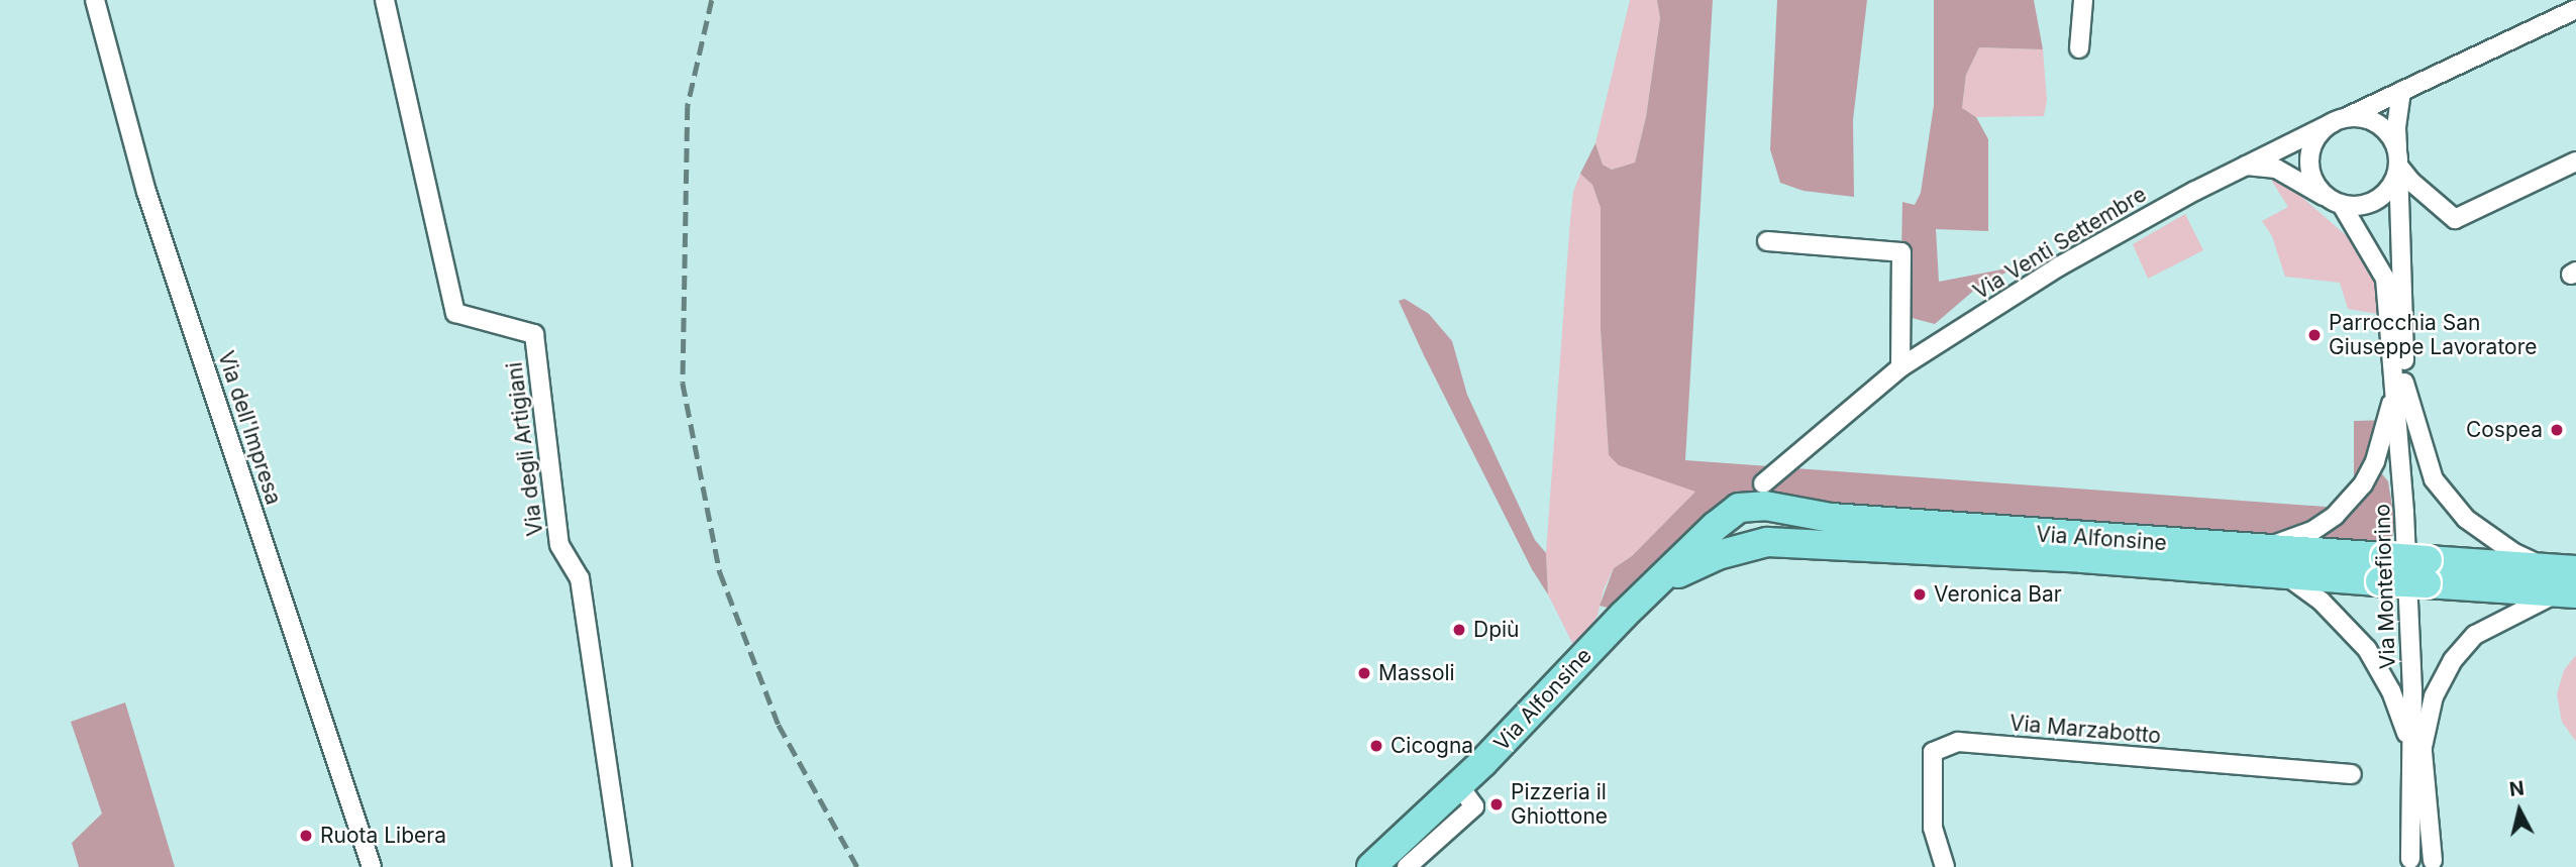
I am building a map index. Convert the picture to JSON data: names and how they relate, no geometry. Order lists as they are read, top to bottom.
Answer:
{
  "streets": {
    "main road": ["Via Alfonsine"],
    "street": [
      "Via Venti Settembre",
      "Via dell'Impresa",
      "Via degli Artigiani",
      "Via Montefiorino",
      "Via Marzabotto"
    ]
  },
  "crossings": [
    ["Via Venti Settembre", "Via Alfonsine"],
    ["Via Venti Settembre", "Via Montefiorino"]
  ],
  "places": [
    "Parrocchia San Giuseppe Lavoratore",
    "Cospea",
    "Veronica Bar",
    "Dpiù",
    "Massoli",
    "Cicogna",
    "Pizzeria il Ghiottone",
    "Ruota Libera"
  ],
  "north": "top"
}
